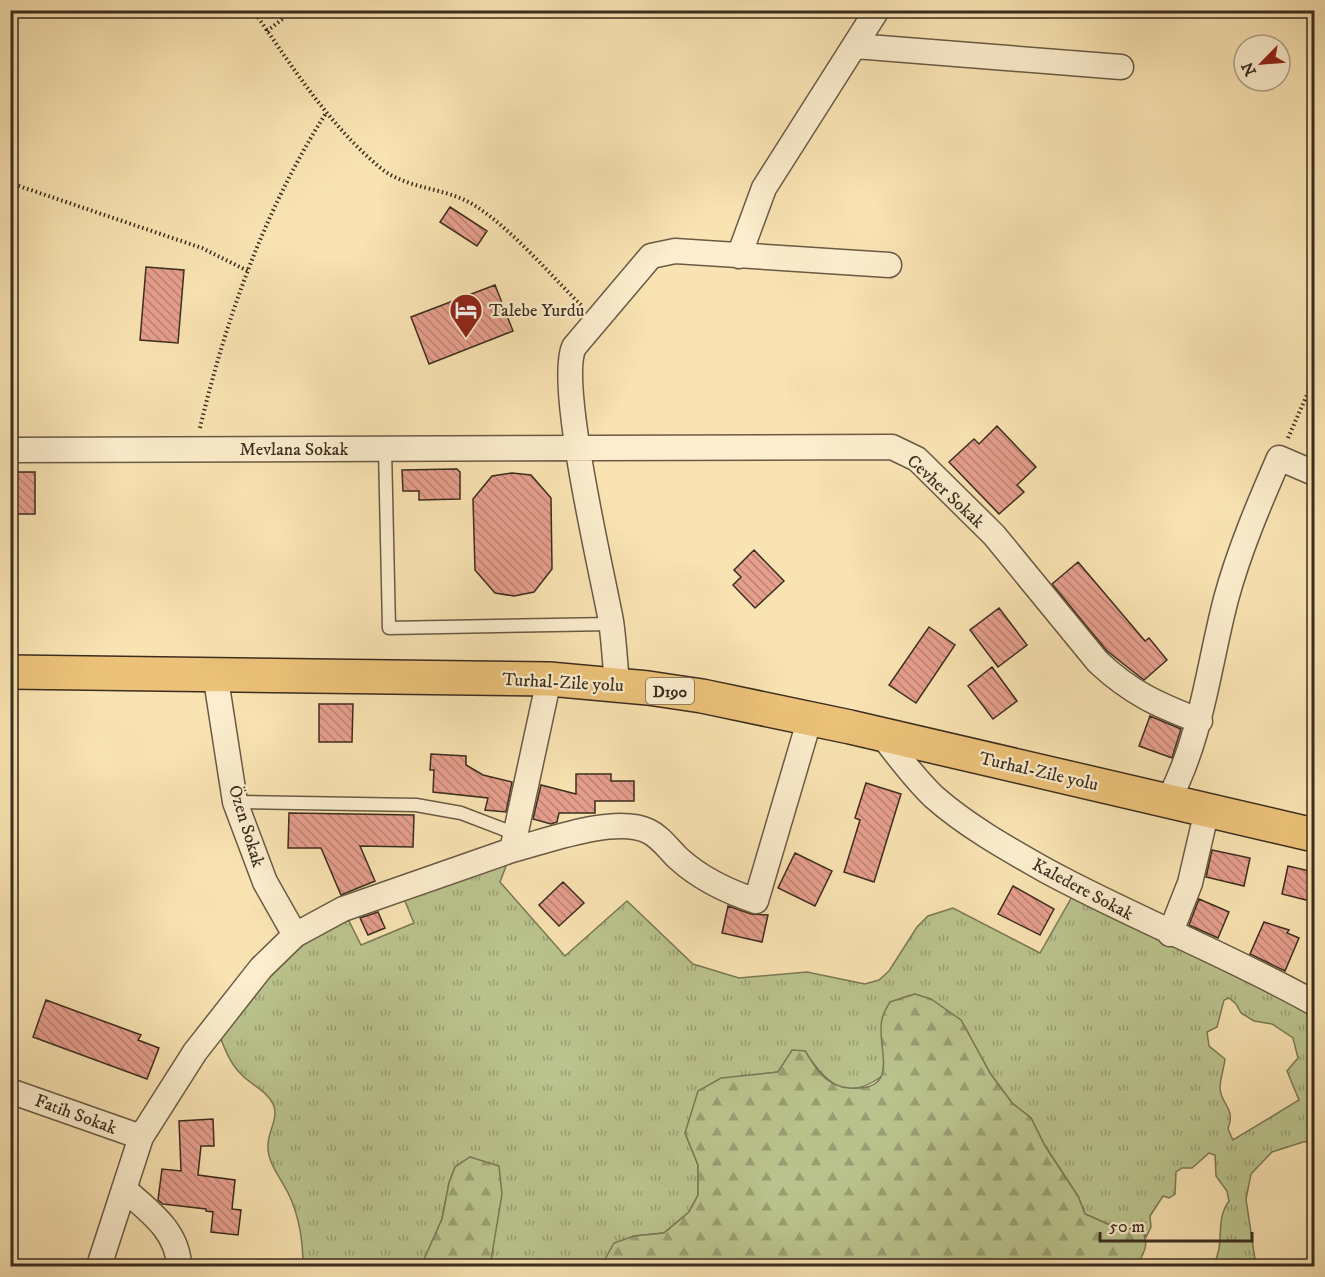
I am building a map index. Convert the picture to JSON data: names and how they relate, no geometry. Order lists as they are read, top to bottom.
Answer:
{
  "streets": {
    "main road": ["Turhal-Zile yolu", "D190"],
    "street": [
      "Mevlana Sokak",
      "Cevher Sokak",
      "Özen Sokak",
      "Kaledere Sokak",
      "Fatih Sokak"
    ]
  },
  "crossings": [
    ["Mevlana Sokak", "Cevher Sokak"],
    ["Turhal-Zile yolu", "Özen Sokak"],
    ["Turhal-Zile yolu", "Kaledere Sokak"]
  ],
  "places": {
    "hotel": ["Talebe Yurdu"]
  },
  "scale_bar": "50 m",
  "north": "bottom left"
}
